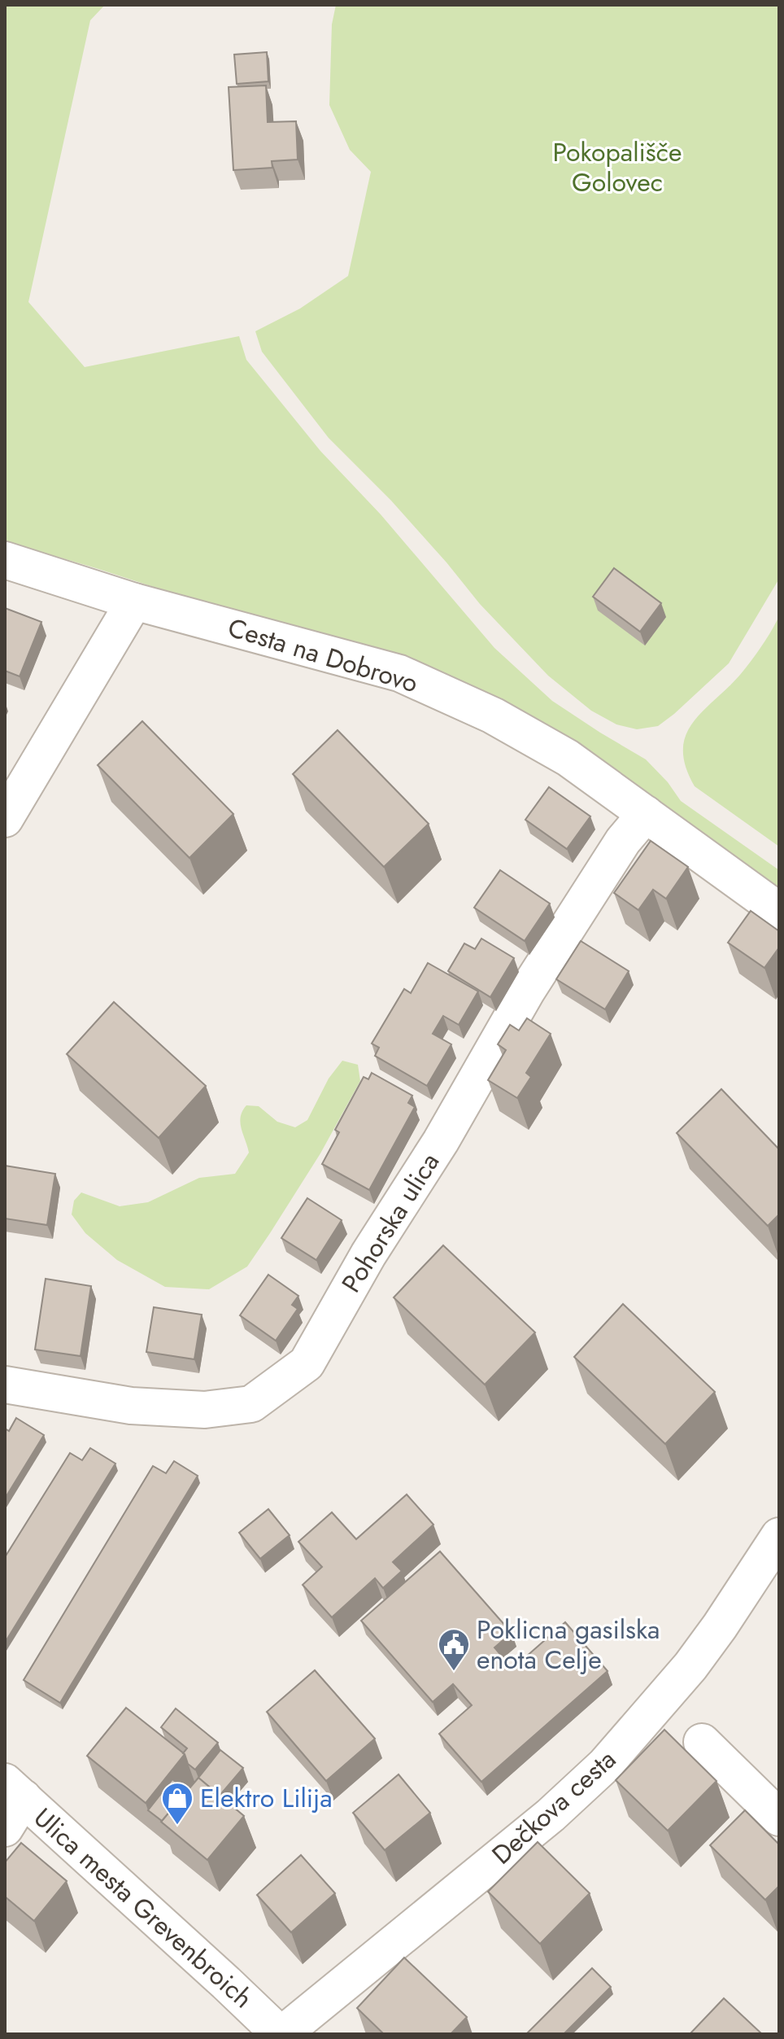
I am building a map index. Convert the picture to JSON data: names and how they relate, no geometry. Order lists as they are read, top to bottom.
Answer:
{
  "streets": {
    "street": [
      "Cesta na Dobrovo",
      "Pohorska ulica",
      "Dečkova cesta",
      "Ulica mesta Grevenbroich"
    ]
  },
  "crossings": [
    ["Cesta na Dobrovo", "Pohorska ulica"],
    ["Dečkova cesta", "Ulica mesta Grevenbroich"]
  ],
  "parks": ["Pokopališče Golovec"],
  "places": {
    "public building": ["Poklicna gasilska enota Celje"],
    "shop": ["Elektro Lilija"]
  }
}
